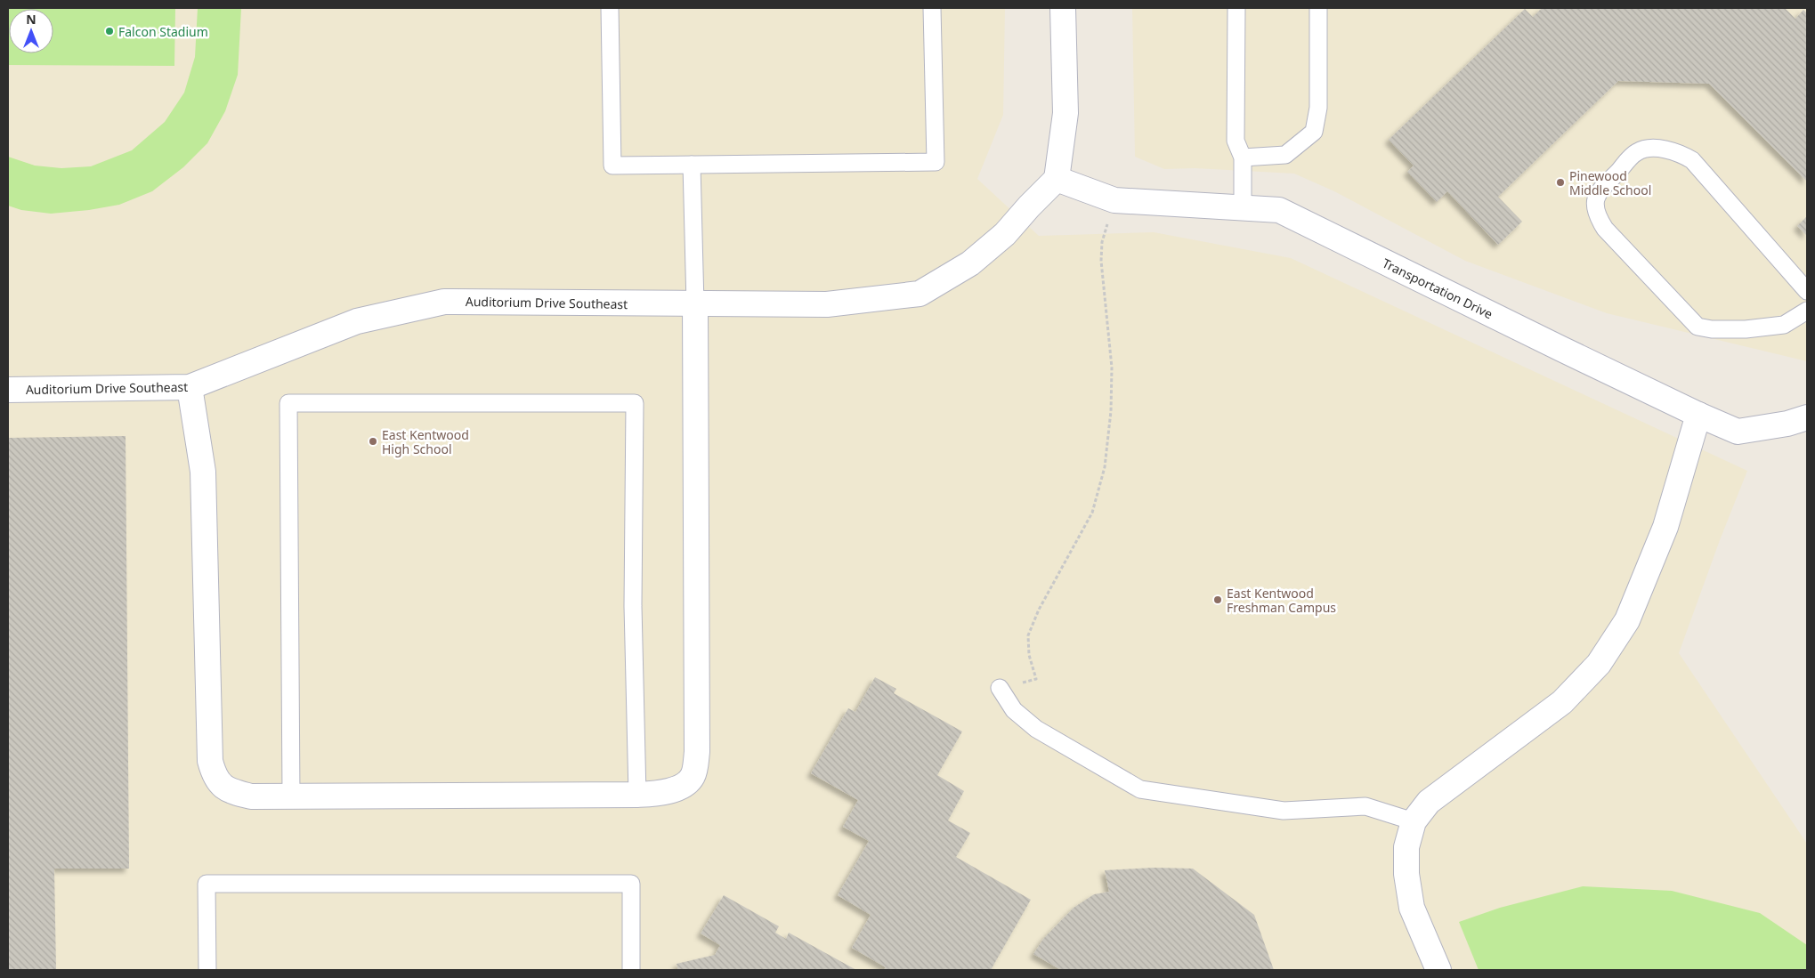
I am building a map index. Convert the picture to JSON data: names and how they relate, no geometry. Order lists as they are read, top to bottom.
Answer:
{
  "streets": {
    "street": ["Transportation Drive", "Auditorium Drive Southeast"]
  },
  "crossings": [
    ["Transportation Drive", "Auditorium Drive Southeast"]
  ],
  "places": [
    "Falcon Stadium",
    "Pinewood Middle School",
    "East Kentwood High School",
    "East Kentwood Freshman Campus"
  ],
  "north": "top"
}
